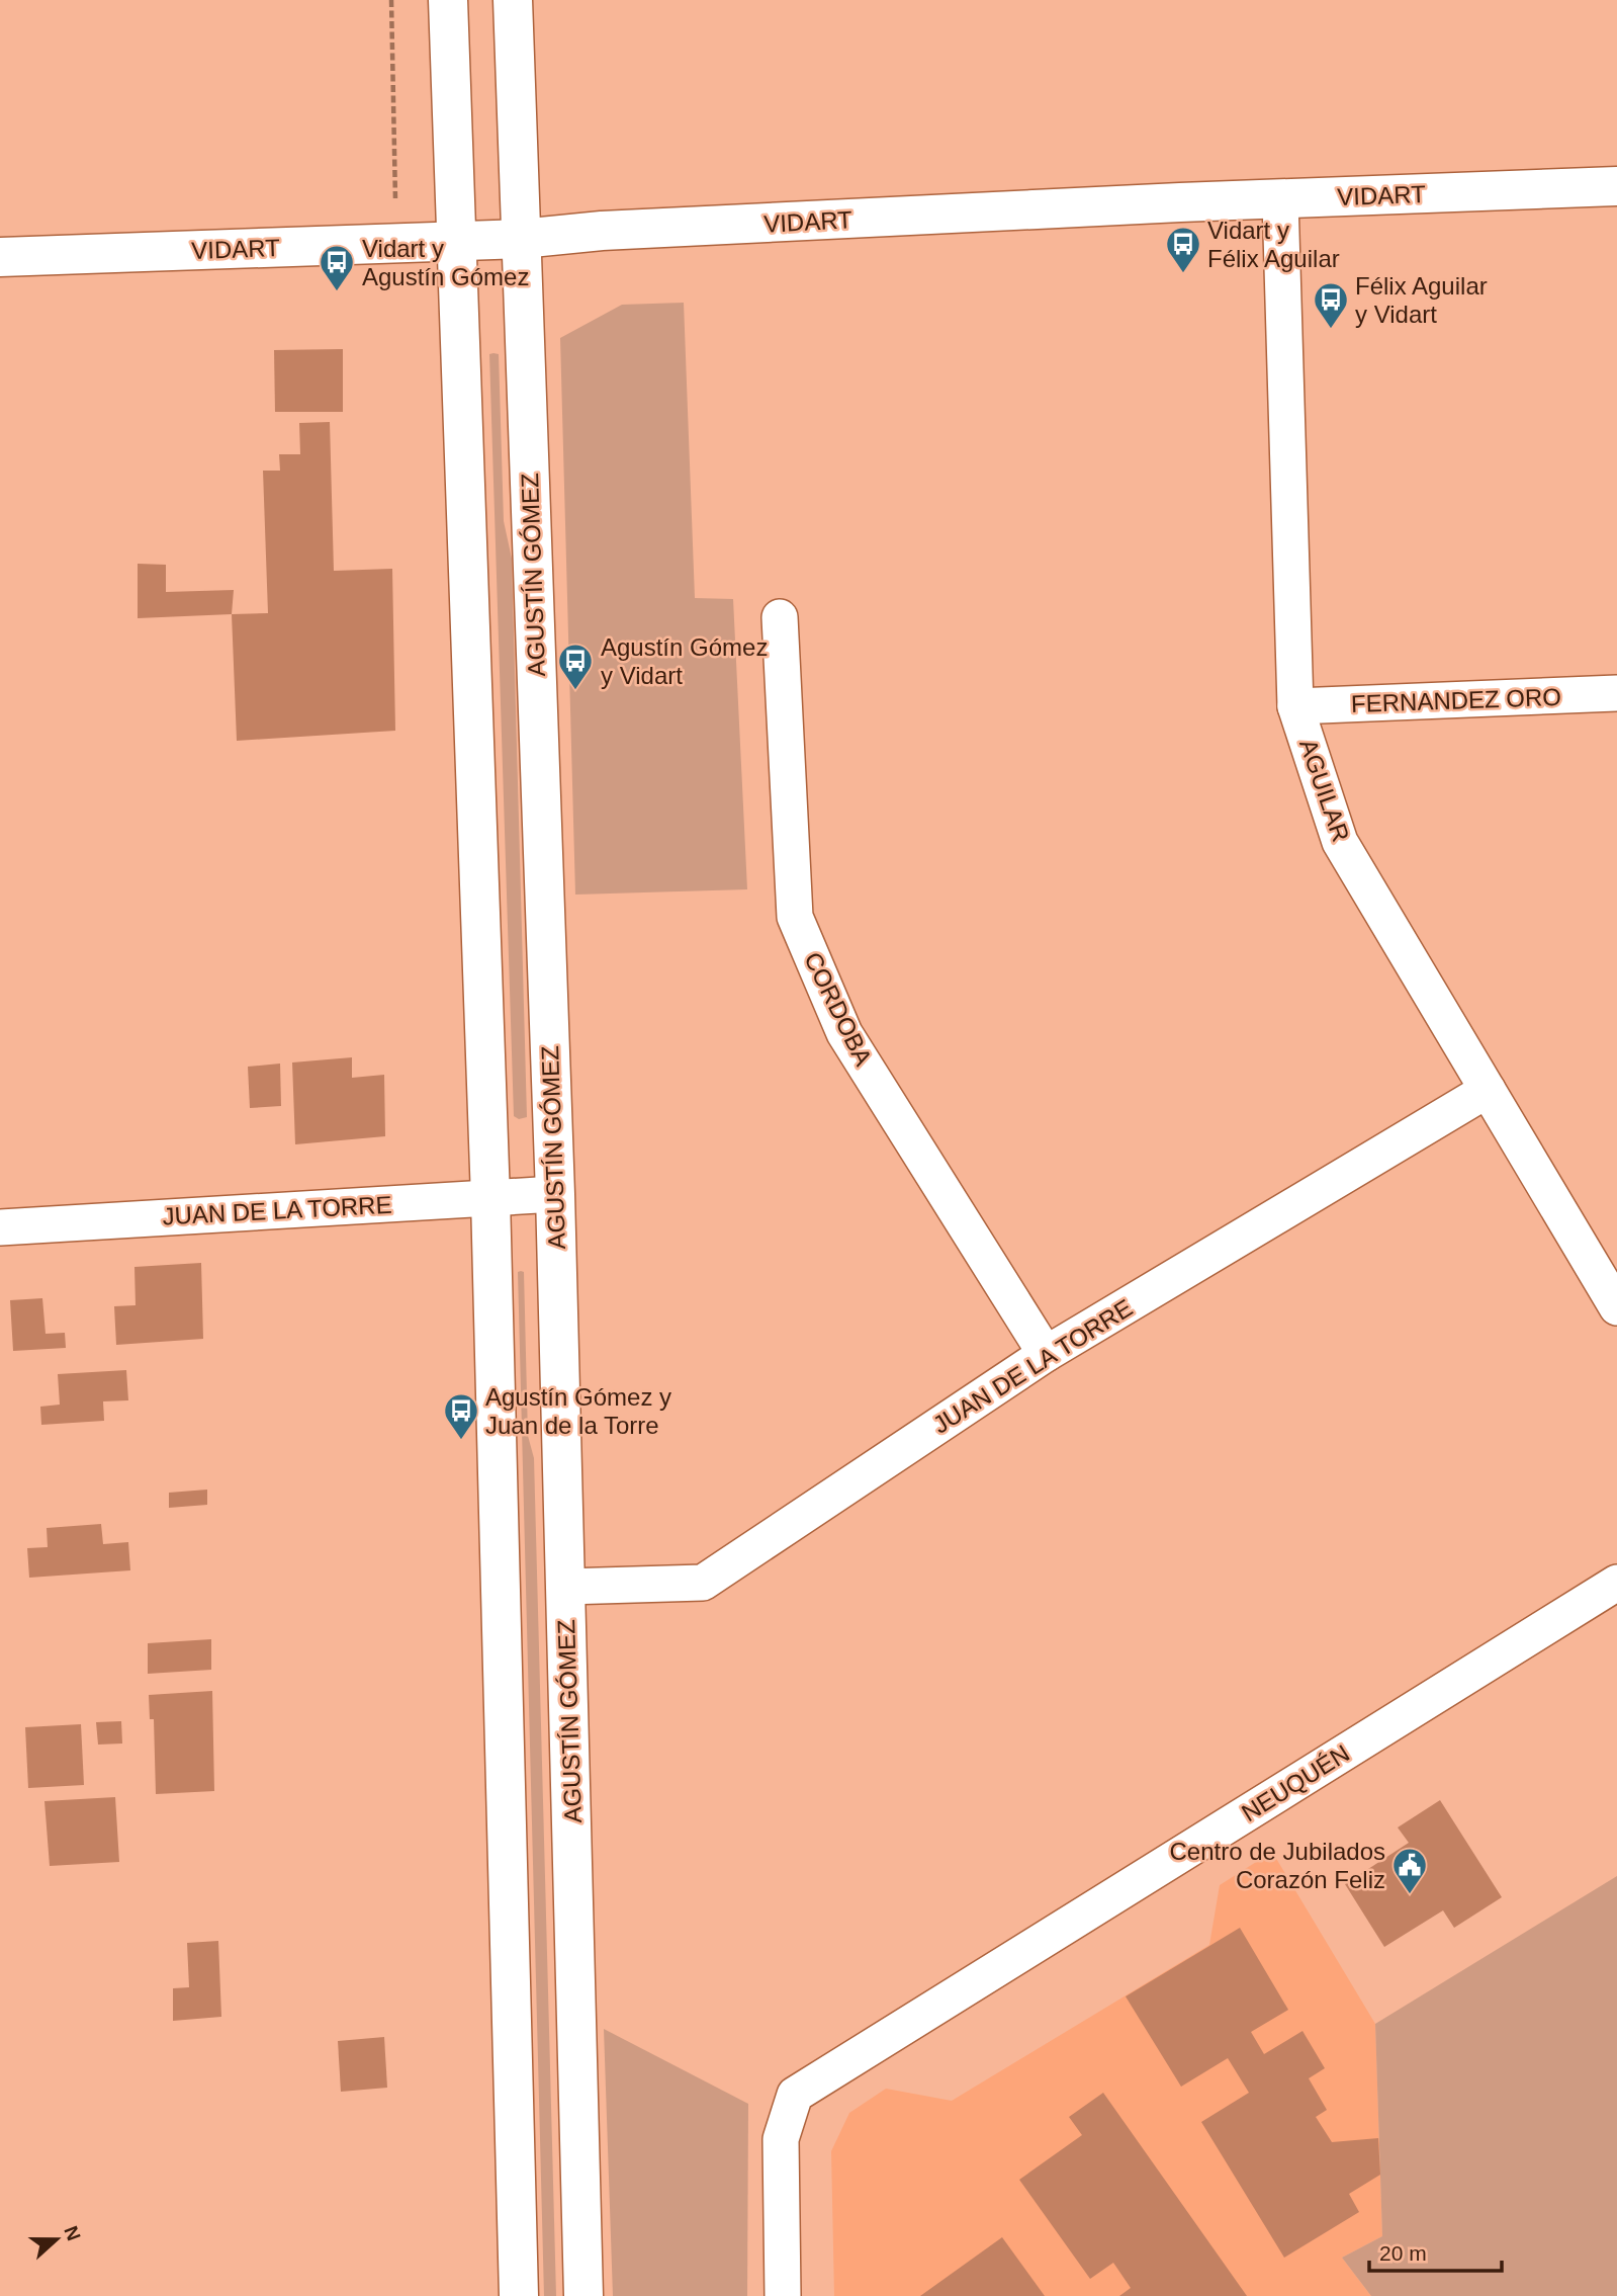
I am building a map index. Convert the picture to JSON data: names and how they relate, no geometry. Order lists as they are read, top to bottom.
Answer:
{
  "streets": {
    "main road": ["VIDART", "AGUSTÍN GÓMEZ"],
    "street": [
      "FERNANDEZ ORO",
      "AGUILAR",
      "CORDOBA",
      "JUAN DE LA TORRE",
      "NEUQUÉN"
    ]
  },
  "crossings": [
    ["VIDART", "AGUSTÍN GÓMEZ"],
    ["VIDART", "AGUILAR"],
    ["AGUSTÍN GÓMEZ", "JUAN DE LA TORRE"],
    ["FERNANDEZ ORO", "AGUILAR"],
    ["AGUILAR", "JUAN DE LA TORRE"],
    ["CORDOBA", "JUAN DE LA TORRE"]
  ],
  "places": {
    "bus stop": [
      "Vidart y Félix Aguilar",
      "Vidart y Agustín Gómez",
      "Félix Aguilar y Vidart",
      "Agustín Gómez y Vidart",
      "Agustín Gómez y Juan de la Torre"
    ],
    "public building": ["Centro de Jubilados Corazón Feliz"]
  },
  "scale_bar": "20 m",
  "north": "right"
}
